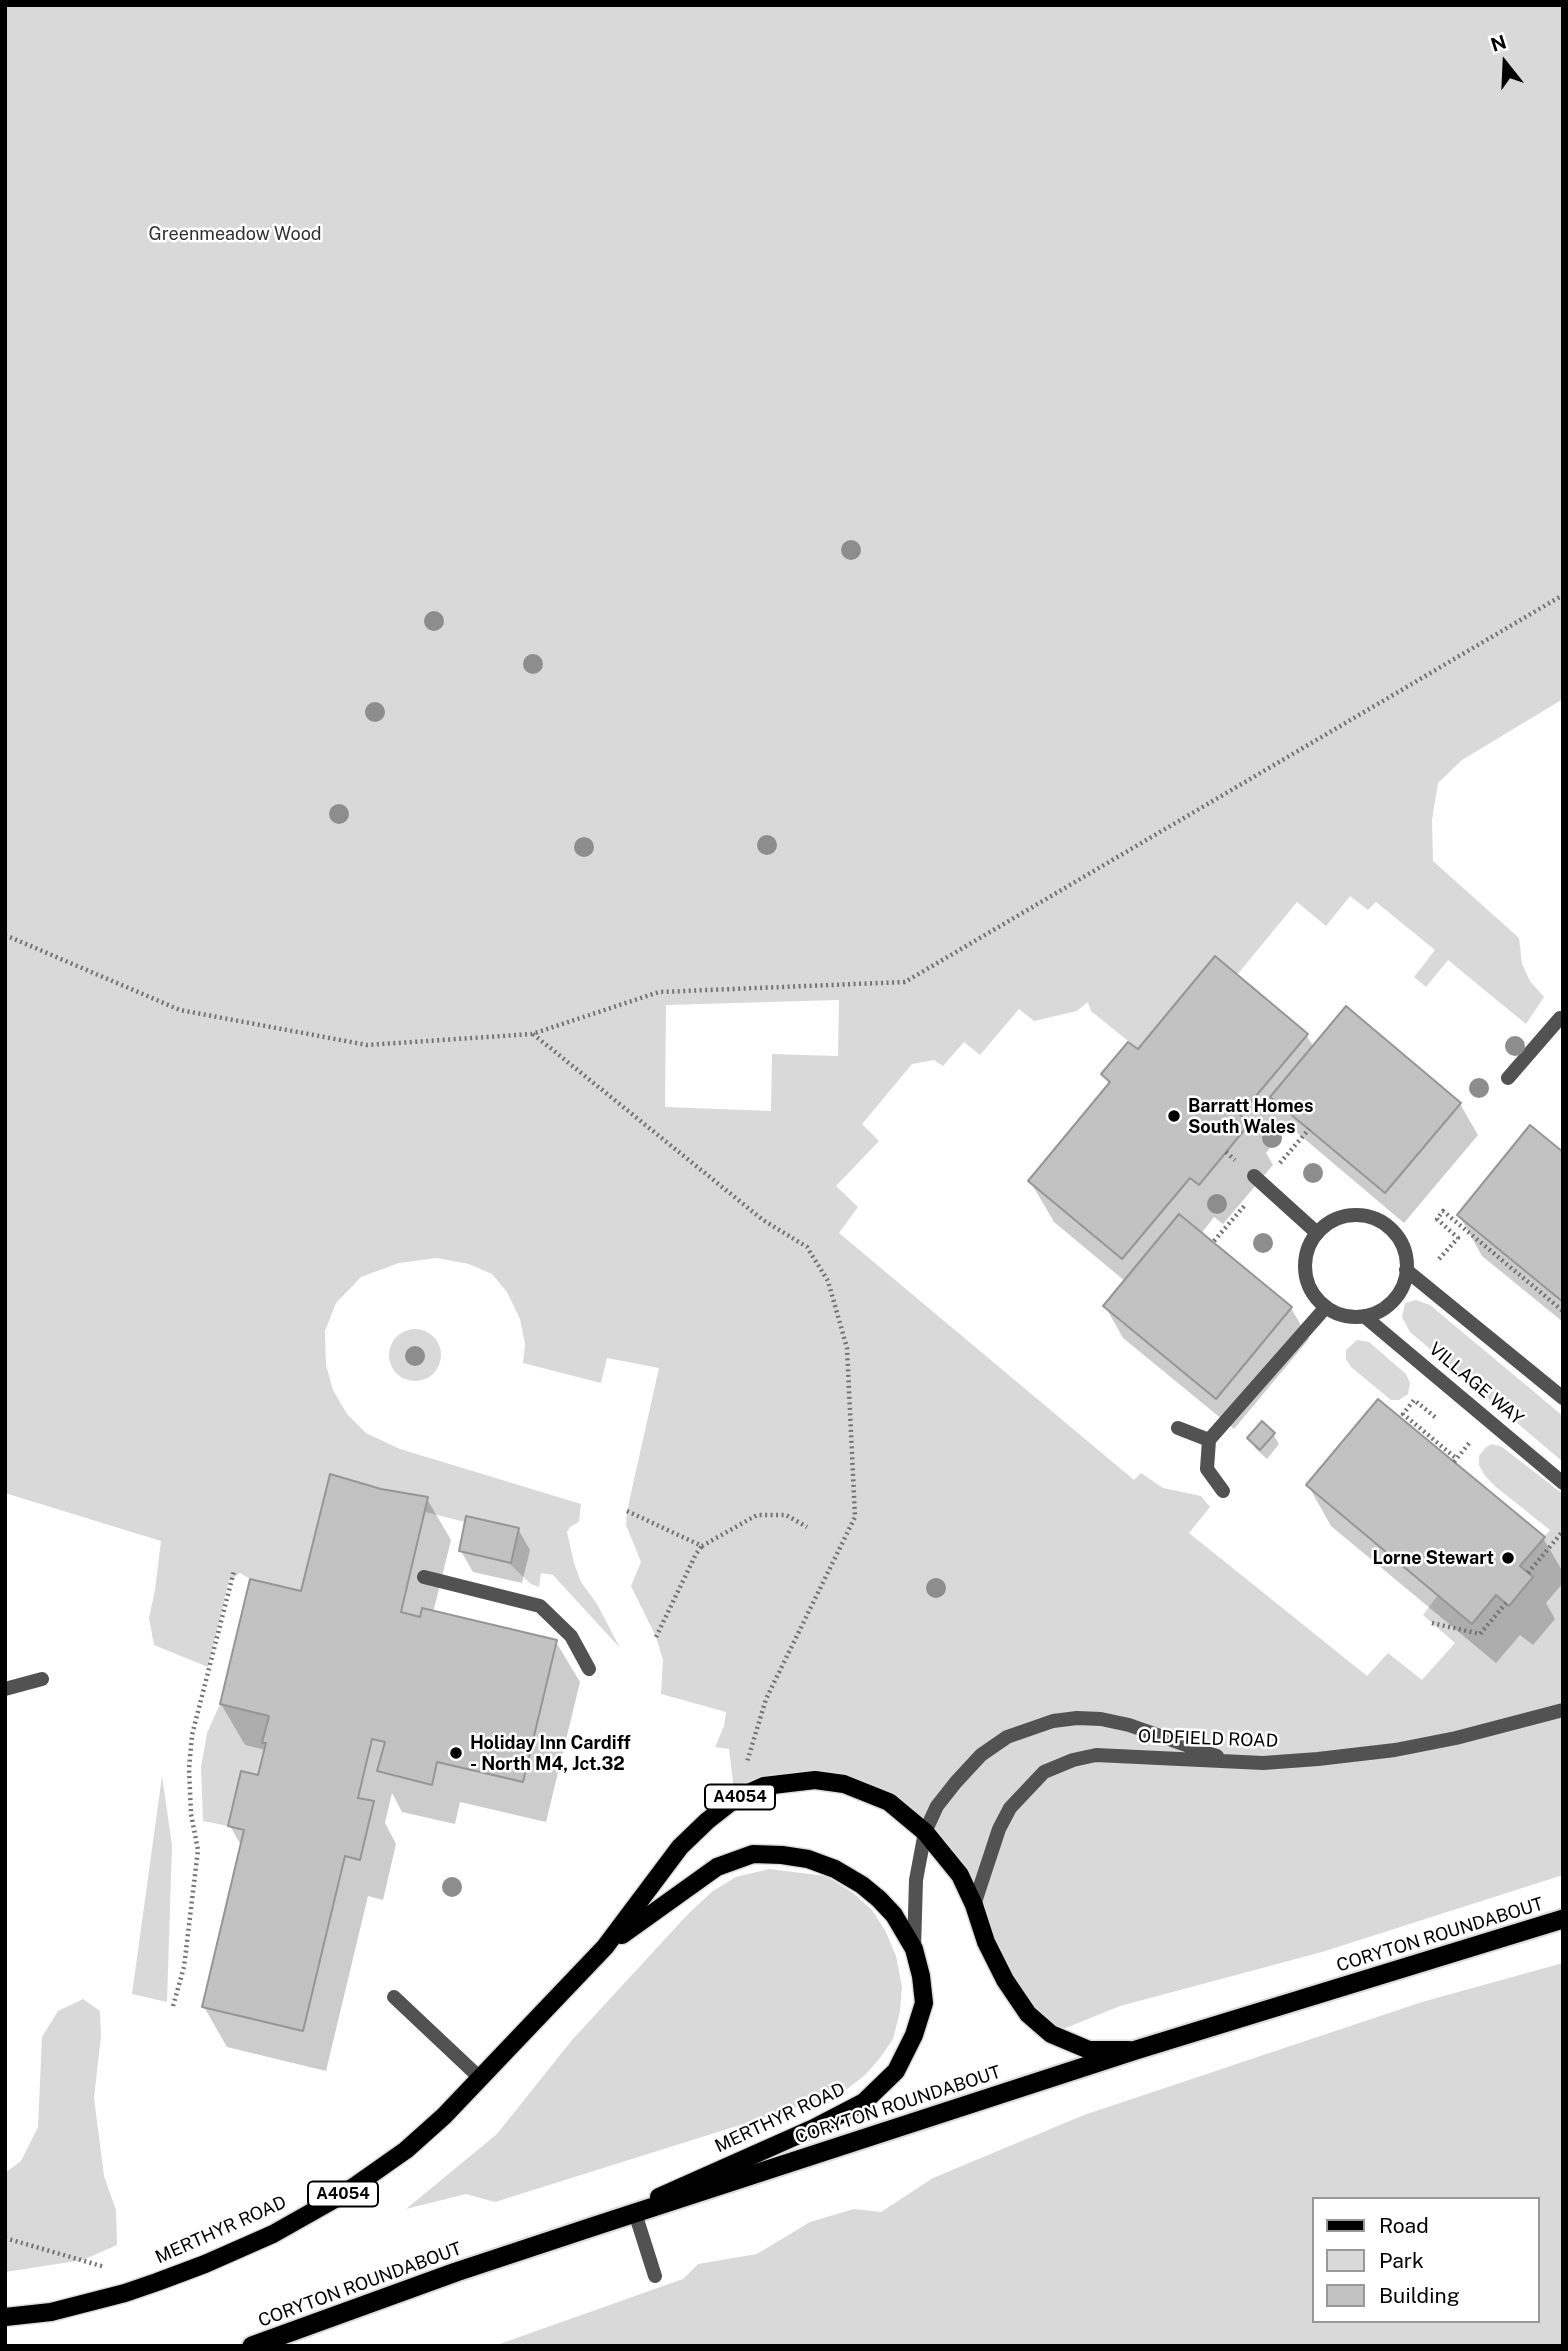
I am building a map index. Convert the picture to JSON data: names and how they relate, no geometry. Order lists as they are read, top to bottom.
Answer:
{
  "streets": {
    "highway": ["CORYTON ROUNDABOUT"],
    "main road": ["A4054", "MERTHYR ROAD"],
    "street": ["VILLAGE WAY", "OLDFIELD ROAD"]
  },
  "crossings": [
    ["OLDFIELD ROAD", "MERTHYR ROAD"],
    ["CORYTON ROUNDABOUT", "MERTHYR ROAD"]
  ],
  "parks": ["Greenmeadow Wood"],
  "places": ["Barratt Homes South Wales", "Lorne Stewart", "Holiday Inn Cardiff - North M4, Jct.32"],
  "legend": ["Road", "Park", "Building"],
  "north": "top"
}
